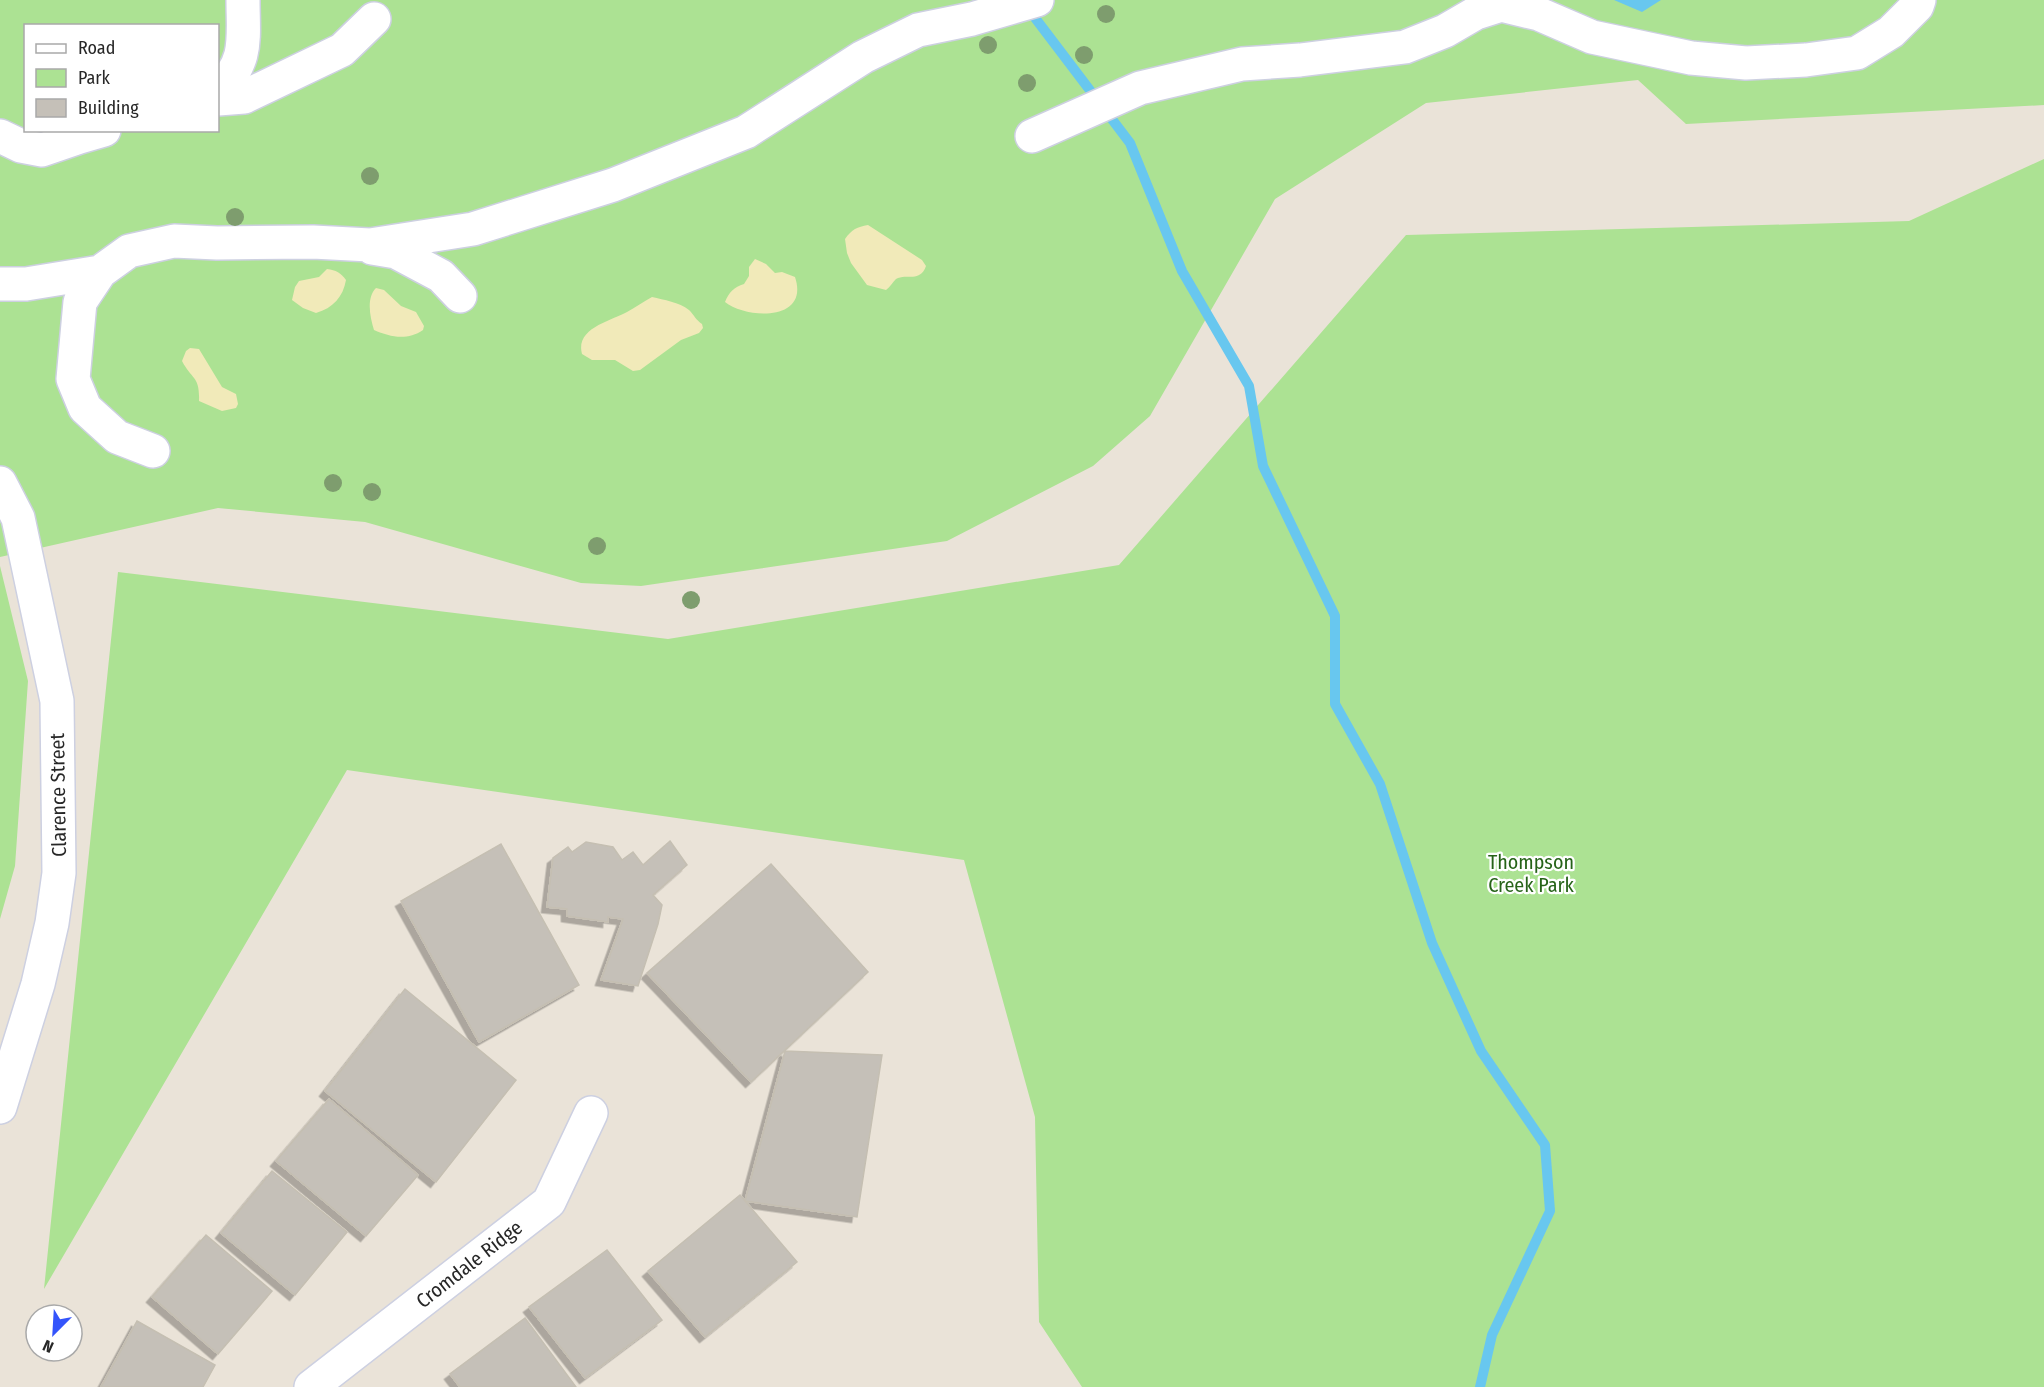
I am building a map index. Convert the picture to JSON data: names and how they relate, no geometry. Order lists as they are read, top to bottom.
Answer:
{
  "streets": {
    "street": ["Clarence Street", "Cromdale Ridge"]
  },
  "parks": ["Thompson Creek Park"],
  "legend": ["Road", "Park", "Building"],
  "north": "bottom left"
}
